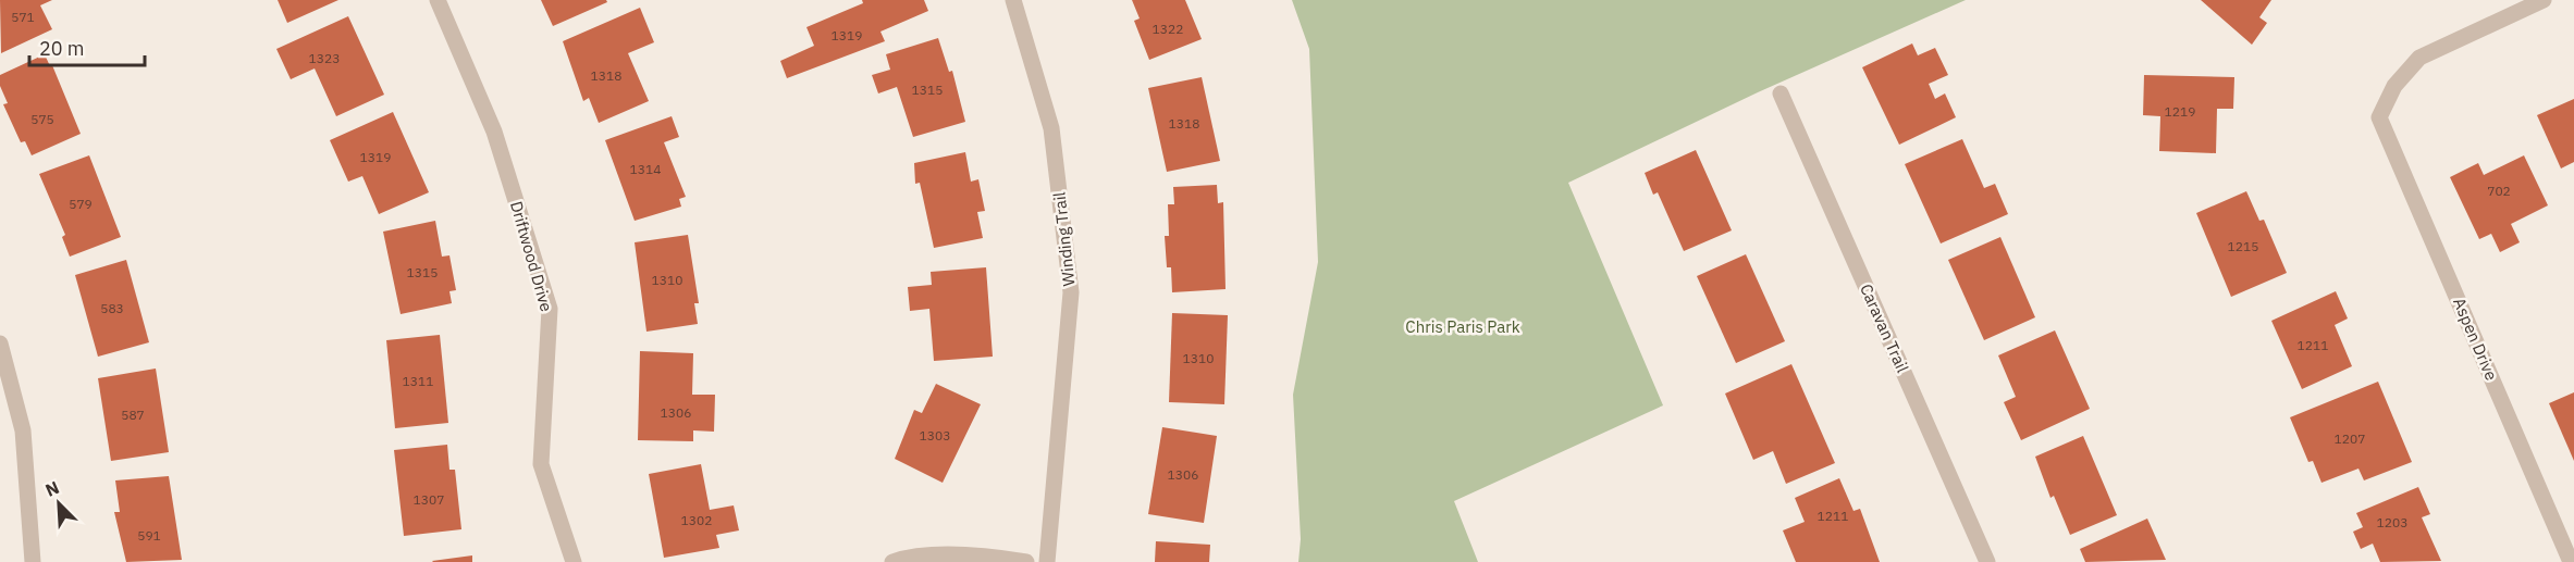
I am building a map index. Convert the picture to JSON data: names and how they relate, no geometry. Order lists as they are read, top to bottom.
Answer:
{
  "streets": {
    "street": [
      "Winding Trail",
      "Driftwood Drive",
      "Caravan Trail",
      "Aspen Drive"
    ]
  },
  "parks": ["Chris Paris Park"],
  "house_numbers": [
    "571",
    "1322",
    "1319",
    "1323",
    "1318",
    "1315",
    "1219",
    "575",
    "1318",
    "1319",
    "1314",
    "702",
    "579",
    "1215",
    "1315",
    "1310",
    "583",
    "1211",
    "1310",
    "1311",
    "1306",
    "587",
    "1303",
    "1207",
    "1306",
    "1307",
    "1211",
    "1302",
    "1203",
    "591"
  ],
  "scale_bar": "20 m",
  "north": "top left"
}
